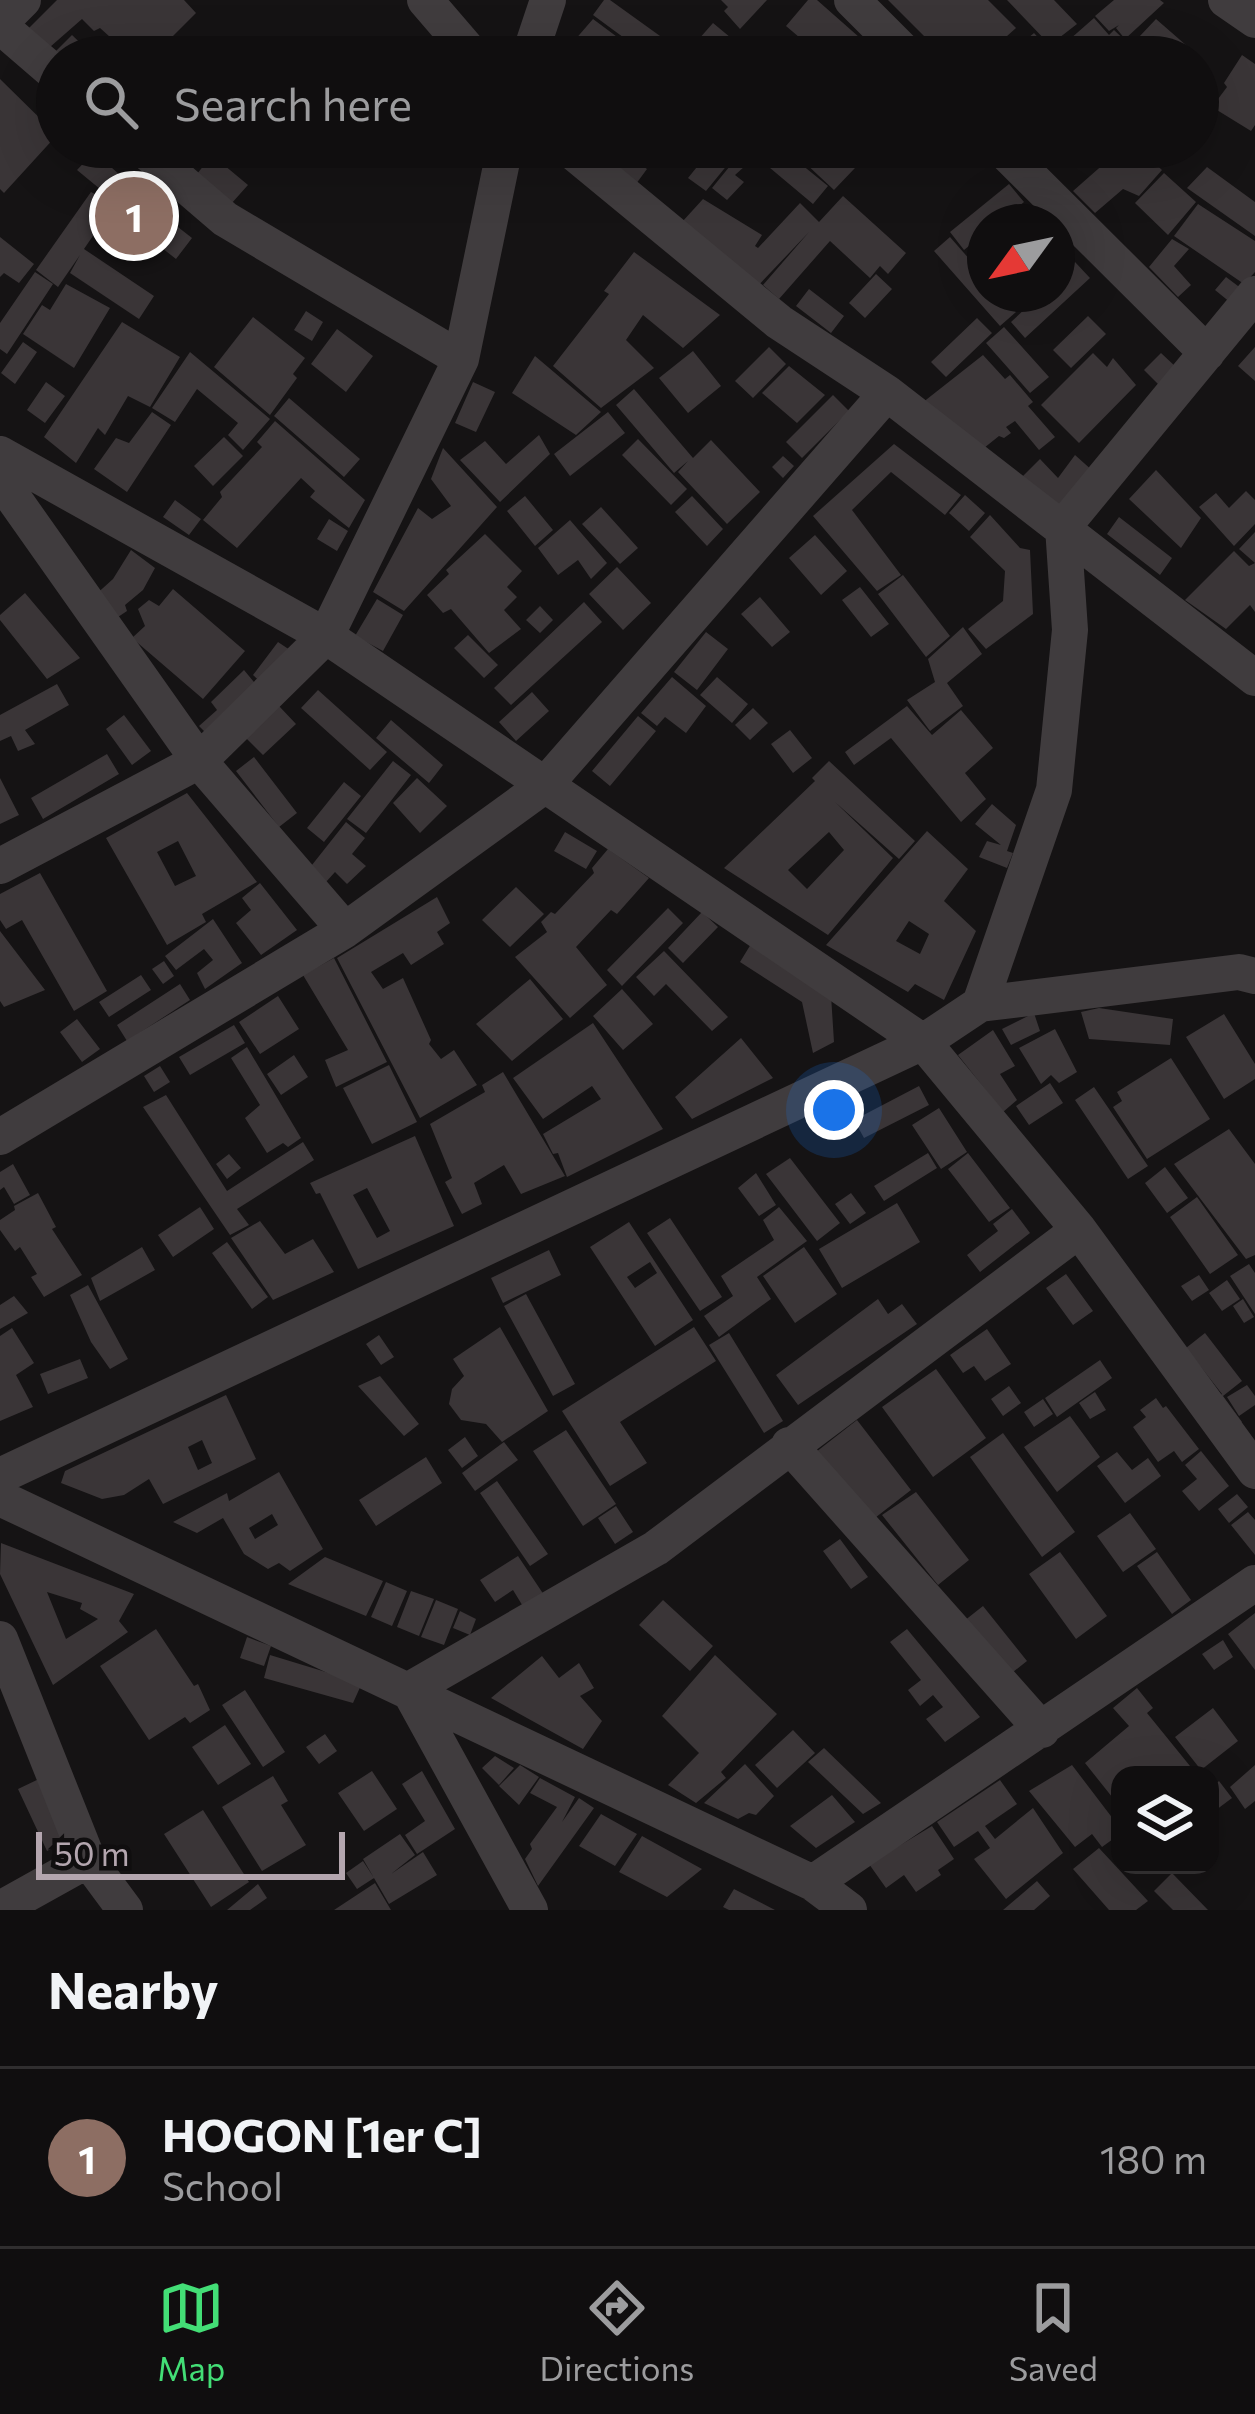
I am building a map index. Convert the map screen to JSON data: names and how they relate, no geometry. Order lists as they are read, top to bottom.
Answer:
{
  "scale_bar": "50 m",
  "north": "bottom left",
  "page": {
    "search": "Search here",
    "pins": "1",
    "scale": "50 m",
    "heading": "Nearby",
    "list": [
      {
        "mark": "1",
        "name": "HOGON [1er C]",
        "note": "School",
        "value": "180 m"
      }
    ],
    "nav": ["Map", "Directions", "Saved"]
  }
}
